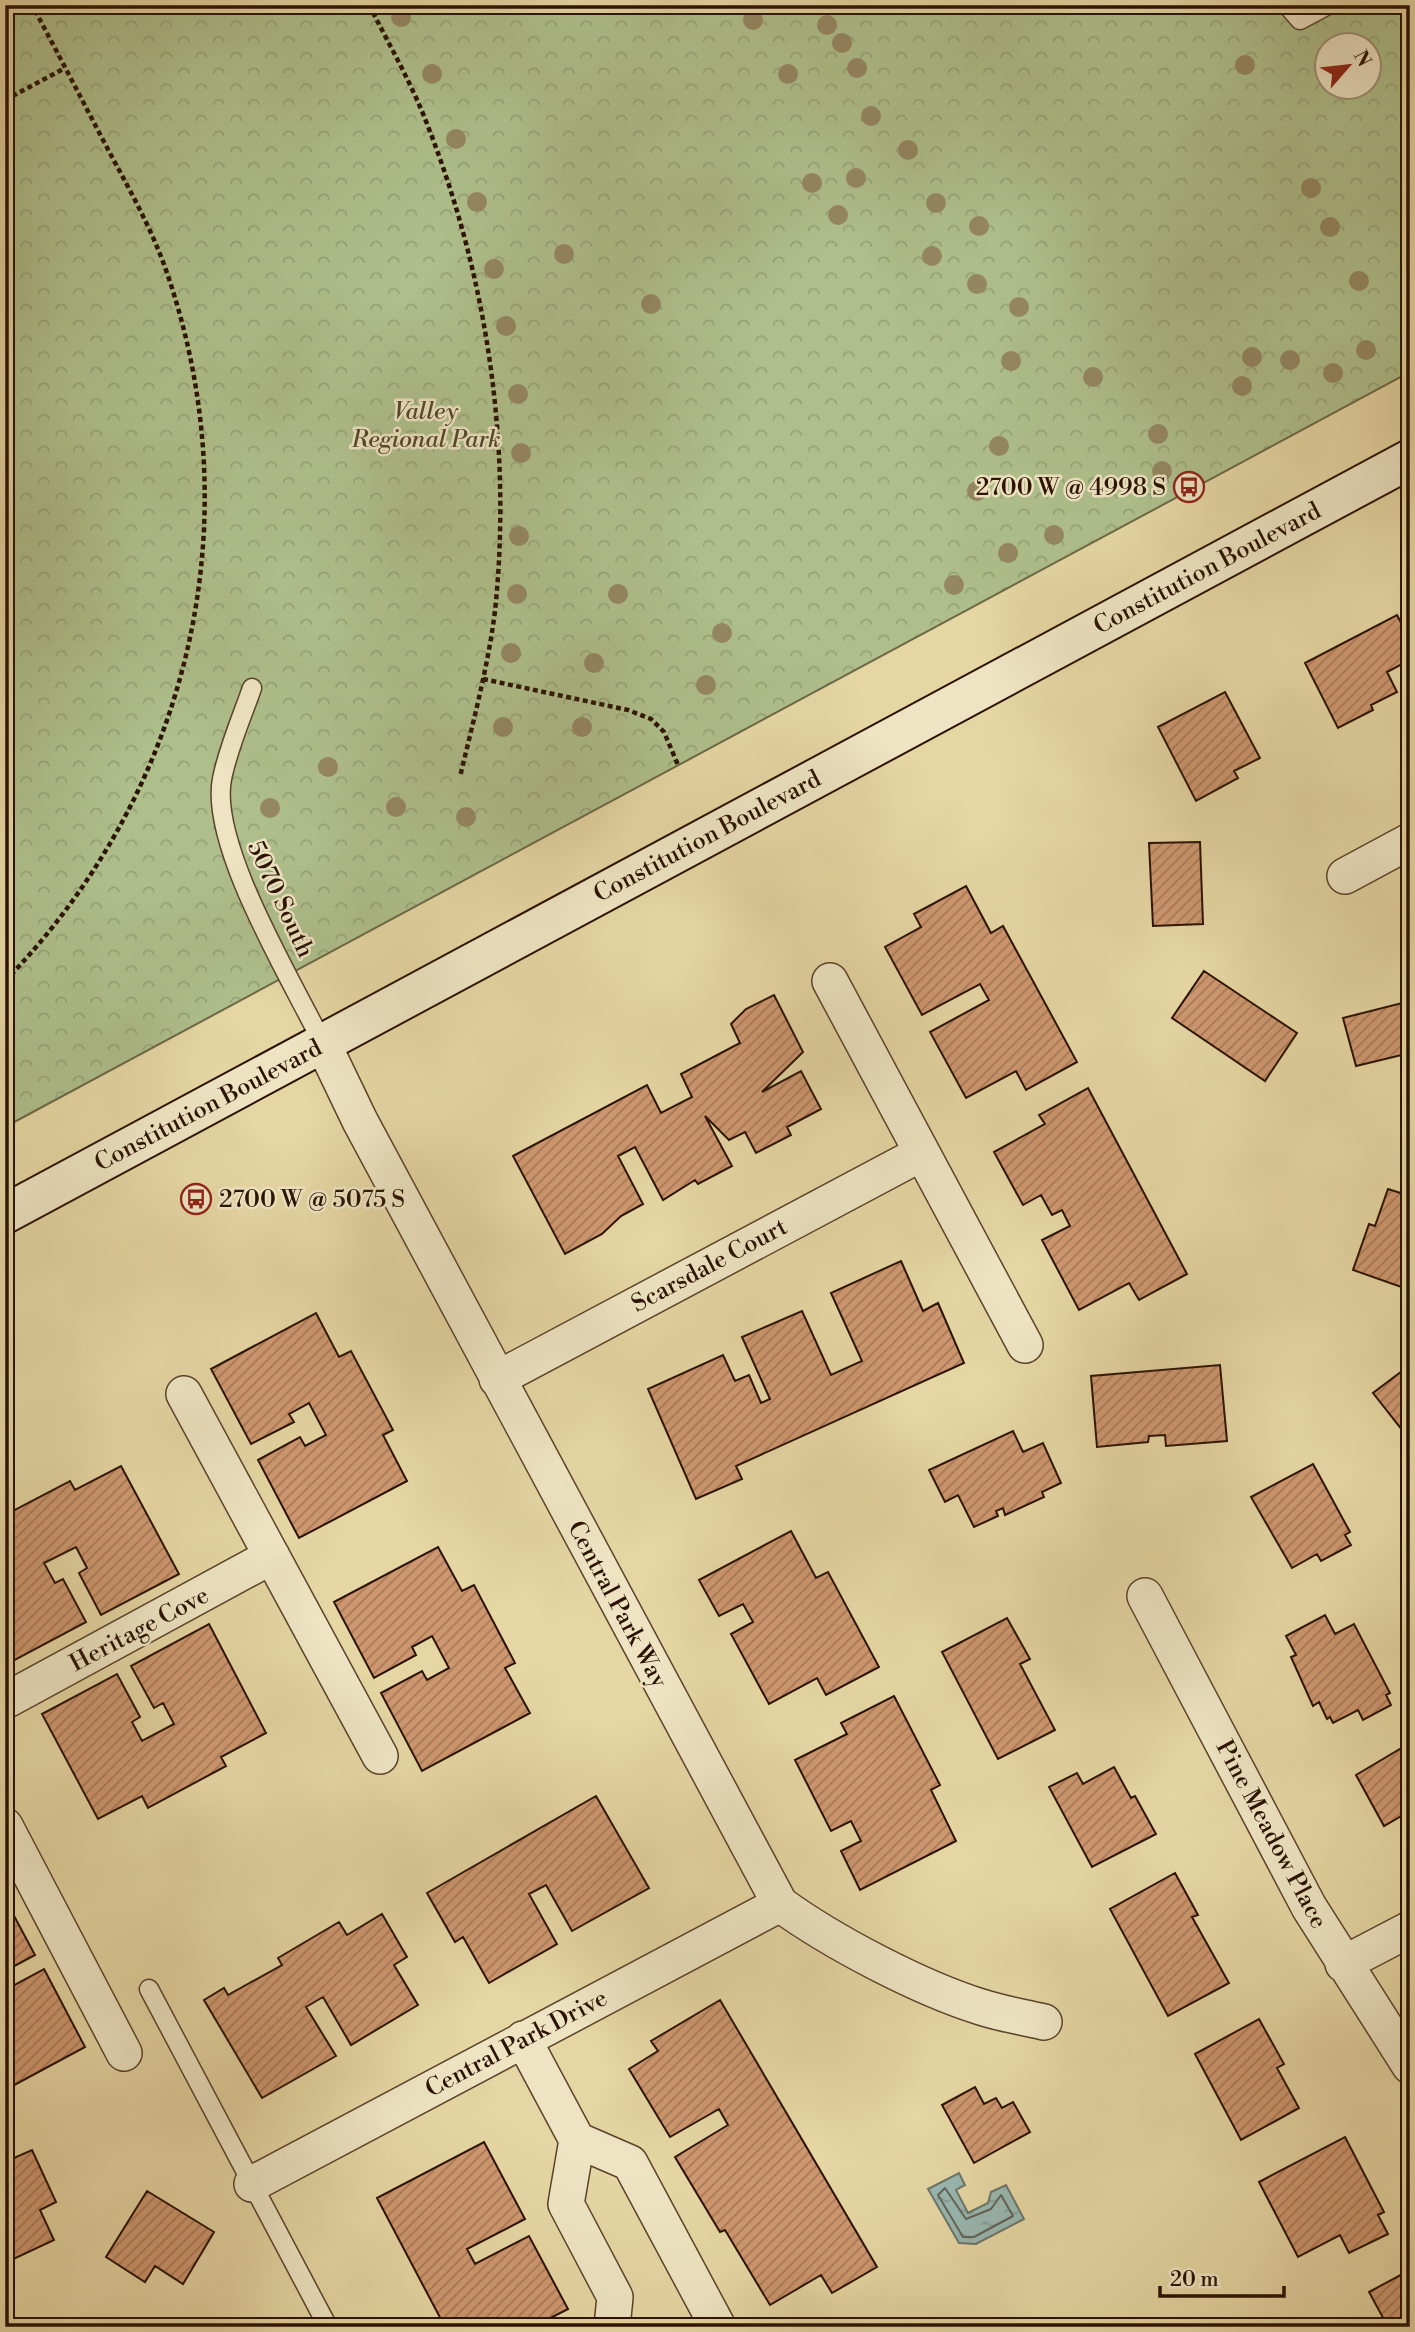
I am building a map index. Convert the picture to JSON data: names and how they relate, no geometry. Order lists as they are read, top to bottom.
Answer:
{
  "streets": {
    "main road": ["Constitution Boulevard"],
    "street": [
      "Scarsdale Court",
      "Central Park Way",
      "Heritage Cove",
      "Pine Meadow Place",
      "Central Park Drive"
    ],
    "lane": ["5070 South"]
  },
  "crossings": [
    ["Constitution Boulevard", "5070 South"],
    ["Constitution Boulevard", "Central Park Way"],
    ["5070 South", "Central Park Way"],
    ["Scarsdale Court", "Central Park Way"],
    ["Central Park Way", "Central Park Drive"]
  ],
  "parks": ["Valley Regional Park"],
  "places": {
    "bus stop": ["2700 W @ 4998 S", "2700 W @ 5075 S"]
  },
  "scale_bar": "20 m",
  "north": "top right"
}
